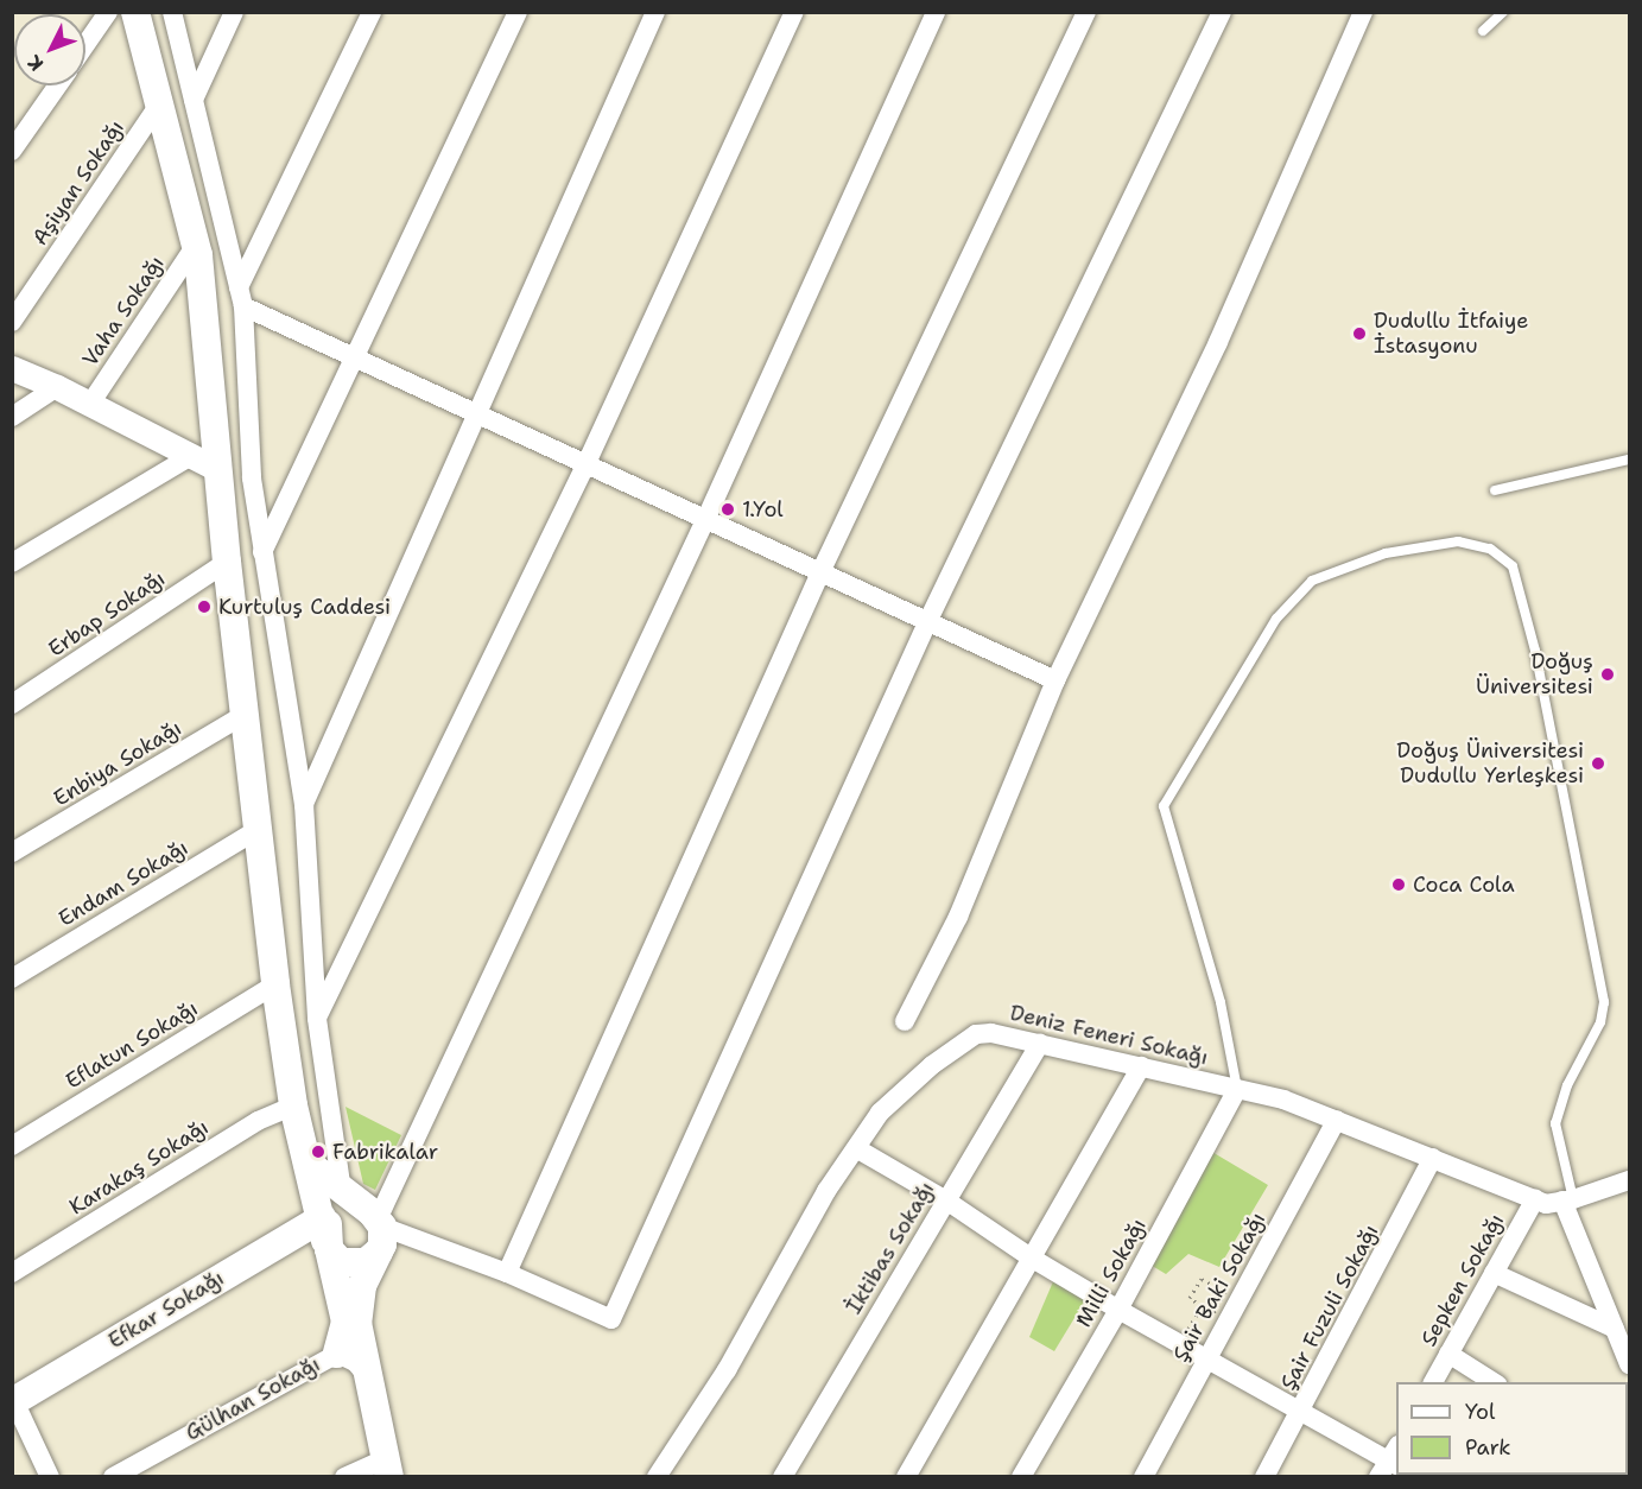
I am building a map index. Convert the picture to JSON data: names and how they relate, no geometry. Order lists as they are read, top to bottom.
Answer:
{
  "streets": {
    "main road": ["Efkar Sokağı", "Gülhan Sokağı"],
    "street": [
      "Aşiyan Sokağı",
      "Vaha Sokağı",
      "Erbap Sokağı",
      "Enbiya Sokağı",
      "Endam Sokağı",
      "Deniz Feneri Sokağı",
      "Eflatun Sokağı",
      "Karakaş Sokağı",
      "İktibas Sokağı",
      "Milli Sokağı",
      "Sepken Sokağı",
      "Şair Baki Sokağı",
      "Şair Fuzuli Sokağı"
    ]
  },
  "crossings": [
    ["Deniz Feneri Sokağı", "İktibas Sokağı"],
    ["Deniz Feneri Sokağı", "Milli Sokağı"],
    ["Deniz Feneri Sokağı", "Sepken Sokağı"],
    ["Deniz Feneri Sokağı", "Şair Baki Sokağı"],
    ["Deniz Feneri Sokağı", "Şair Fuzuli Sokağı"],
    ["Efkar Sokağı", "Gülhan Sokağı"]
  ],
  "places": [
    "Dudullu İtfaiye İstasyonu",
    "1.Yol",
    "Kurtuluş Caddesi",
    "Doğuş Üniversitesi",
    "Doğuş Üniversitesi Dudullu Yerleşkesi",
    "Coca Cola",
    "Fabrikalar"
  ],
  "legend": ["Yol", "Park"],
  "north": "bottom left"
}
